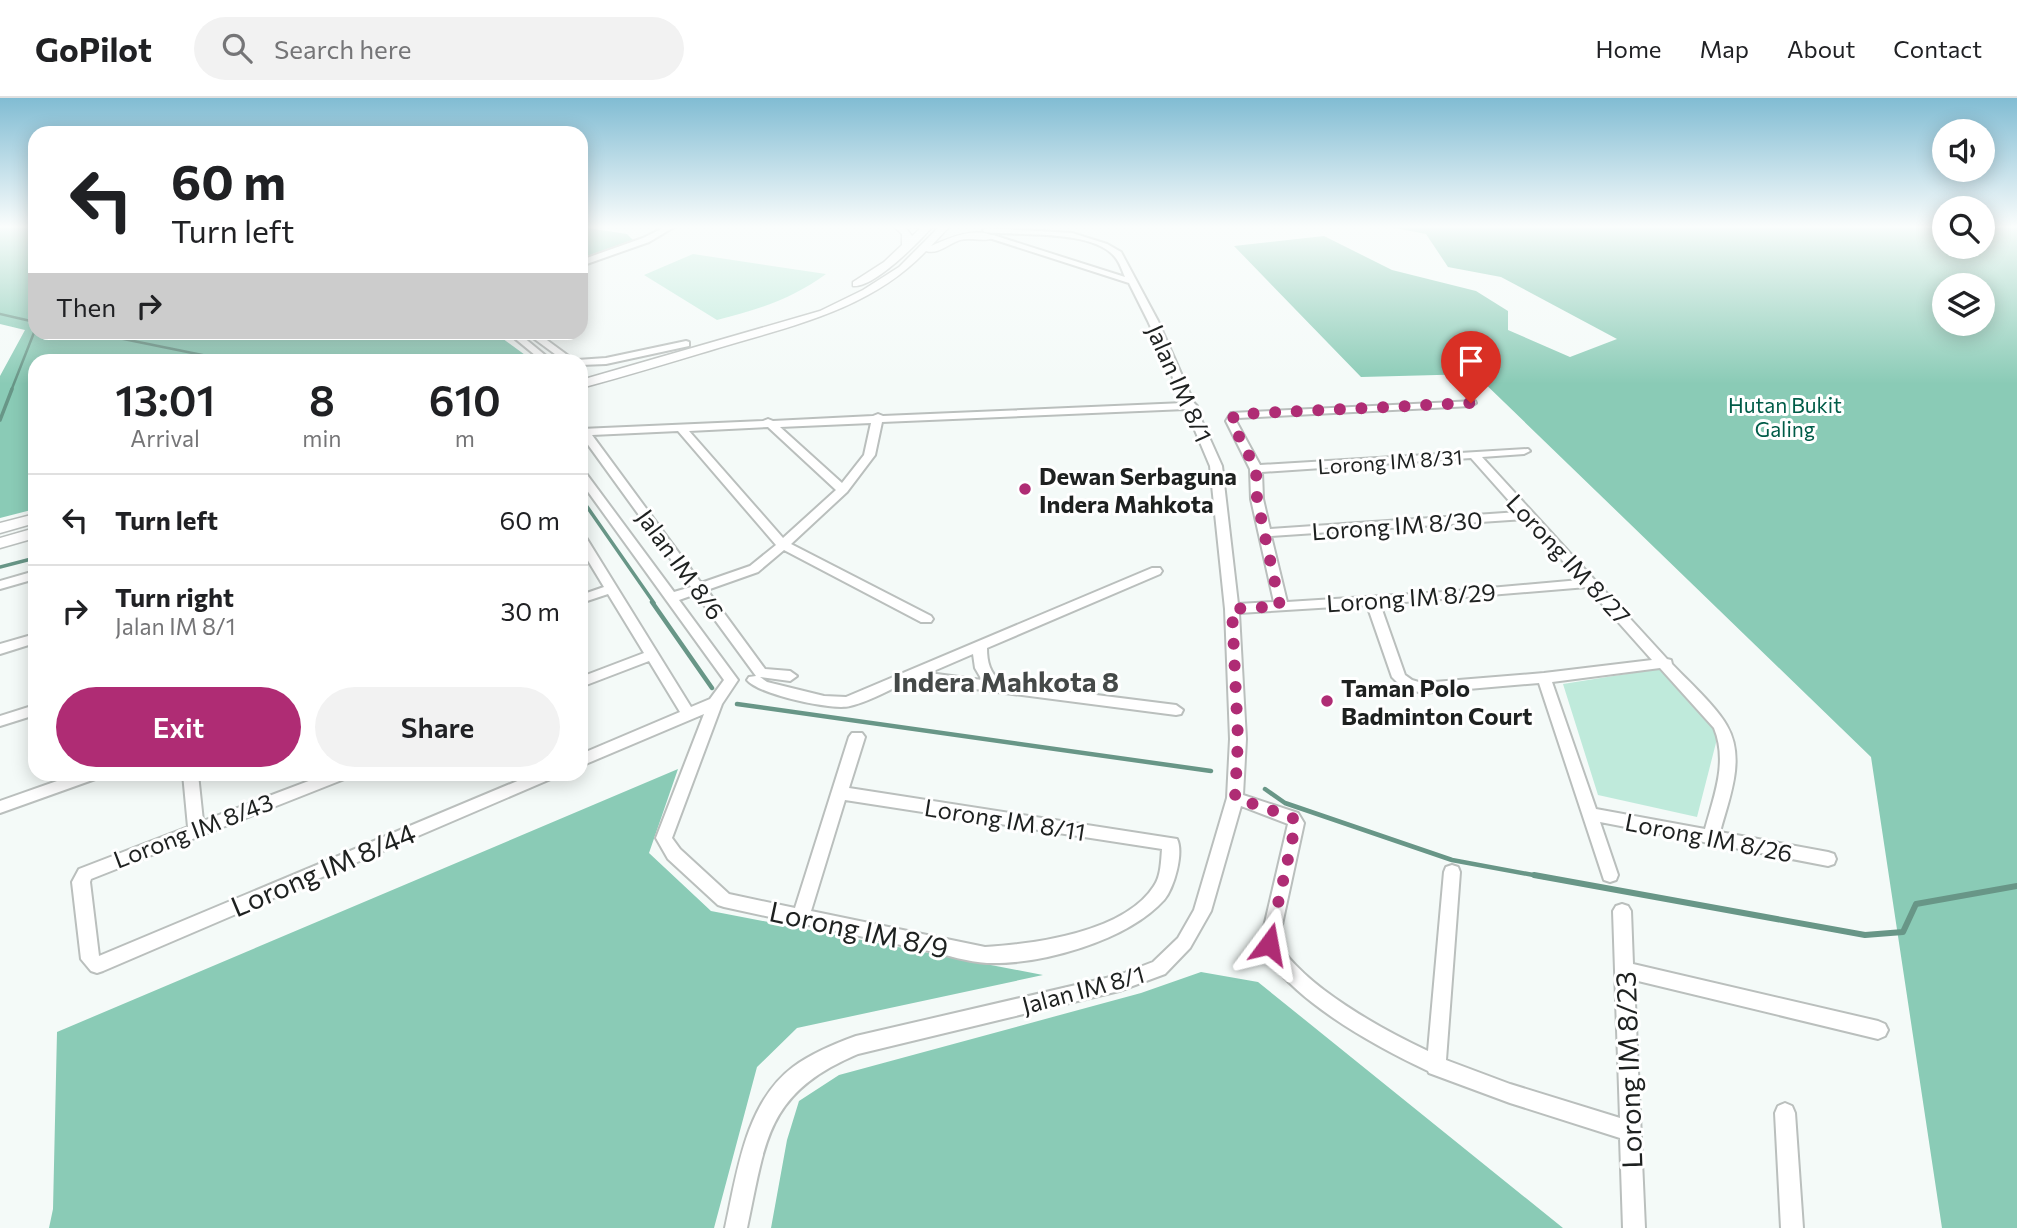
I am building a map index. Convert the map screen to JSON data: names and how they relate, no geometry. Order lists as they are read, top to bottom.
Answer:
{
  "streets": {
    "street": [
      "Jalan IM 8/1",
      "Lorong IM 8/31",
      "Lorong IM 8/30",
      "Lorong IM 8/27",
      "Jalan IM 8/6",
      "Lorong IM 8/29",
      "Lorong IM 8/11",
      "Lorong IM 8/43",
      "Lorong IM 8/26",
      "Lorong IM 8/44",
      "Lorong IM 8/9",
      "Lorong IM 8/23"
    ]
  },
  "crossings": [
    ["Jalan IM 8/1", "Lorong IM 8/29"],
    ["Lorong IM 8/31", "Lorong IM 8/27"],
    ["Lorong IM 8/30", "Lorong IM 8/27"],
    ["Lorong IM 8/27", "Lorong IM 8/29"],
    ["Lorong IM 8/27", "Lorong IM 8/26"],
    ["Lorong IM 8/11", "Lorong IM 8/9"],
    ["Lorong IM 8/43", "Lorong IM 8/44"]
  ],
  "districts": ["Indera Mahkota 8"],
  "parks": ["Hutan Bukit Galing"],
  "places": ["Dewan Serbaguna Indera Mahkota", "Taman Polo Badminton Court"],
  "page": {
    "header": "GoPilot",
    "search": "Search here",
    "nav": [
      "Home",
      "Map",
      "About",
      "Contact"
    ],
    "turn": ["60 m", "Turn left"],
    "then": "Then",
    "eta": [
      "13:01",
      "Arrival",
      "8",
      "min",
      "610",
      "m"
    ],
    "list": [
      {
        "name": "Turn left",
        "value": "60 m"
      },
      {
        "name": "Turn right",
        "note": "Jalan IM 8/1",
        "value": "30 m"
      }
    ],
    "buttons": ["Exit", "Share"]
  }
}
